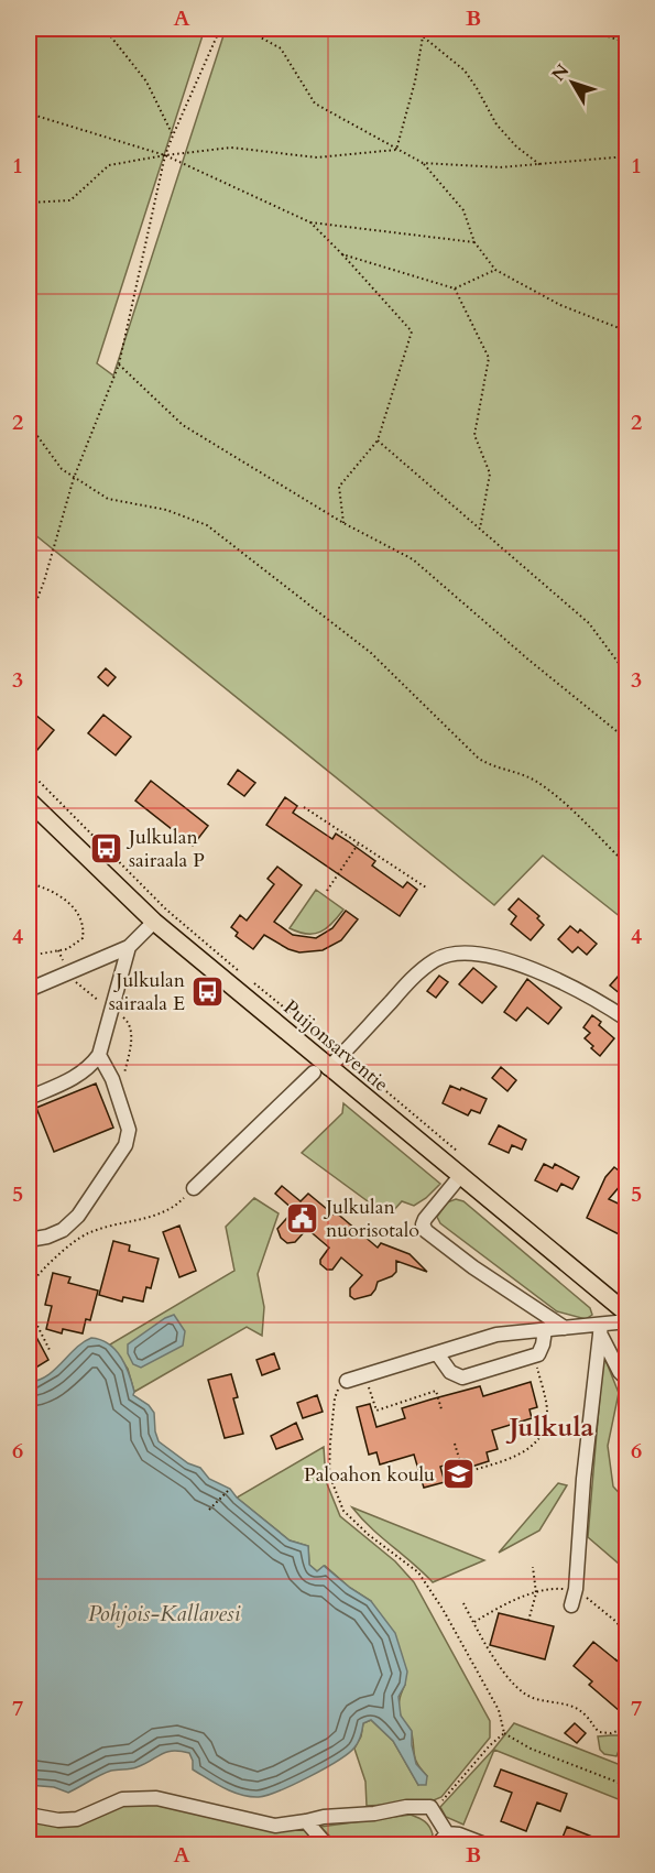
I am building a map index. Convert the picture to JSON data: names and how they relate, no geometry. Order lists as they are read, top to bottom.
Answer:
{
  "streets": {
    "main road": ["Puijonsarventie"]
  },
  "districts": ["Julkula"],
  "water": ["Pohjois-Kallavesi"],
  "places": {
    "bus stop": ["Julkulan sairaala P", "Julkulan sairaala E"],
    "public building": ["Julkulan nuorisotalo"],
    "school or university": ["Paloahon koulu"]
  },
  "north": "top left",
  "grid": {
    "columns": ["A", "B"],
    "rows": [
      "1",
      "2",
      "3",
      "4",
      "5",
      "6",
      "7"
    ]
  }
}
